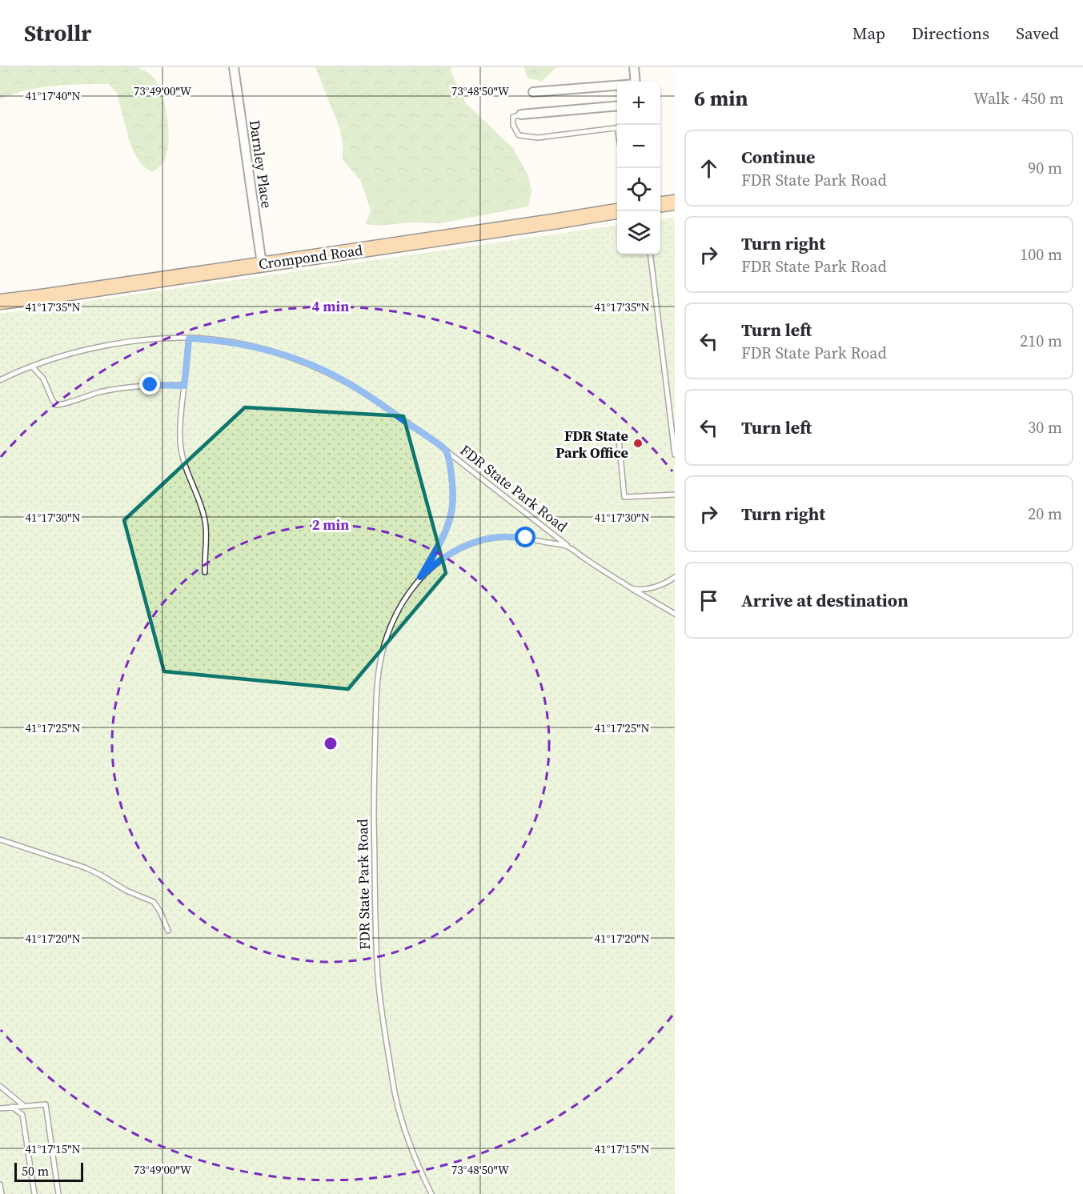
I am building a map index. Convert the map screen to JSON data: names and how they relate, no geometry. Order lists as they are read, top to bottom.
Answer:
{
  "streets": {
    "highway": ["Crompond Road"],
    "street": ["Darnley Place"],
    "lane": ["FDR State Park Road"]
  },
  "crossings": [
    ["Darnley Place", "Crompond Road"]
  ],
  "places": ["FDR State Park Office"],
  "scale_bar": "50 m",
  "page": {
    "header": "Strollr",
    "nav": ["Map", "Directions", "Saved"],
    "heading": ["6 min", "Walk · 450 m"],
    "map_buttons": ["+", "−"],
    "list": [
      ["Continue", "FDR State Park Road", "90 m"],
      ["Turn right", "FDR State Park Road", "100 m"],
      ["Turn left", "FDR State Park Road", "210 m"],
      ["Turn left", "30 m"],
      ["Turn right", "20 m"],
      "Arrive at destination"
    ],
    "scale": "50 m"
  },
  "coordinates": [
    "73°49'00\"W",
    "73°48'50\"W",
    "41°17'40\"N",
    "41°17'35\"N",
    "41°17'30\"N",
    "41°17'25\"N",
    "41°17'20\"N",
    "41°17'15\"N"
  ],
  "rings": ["4 min", "2 min"]
}
